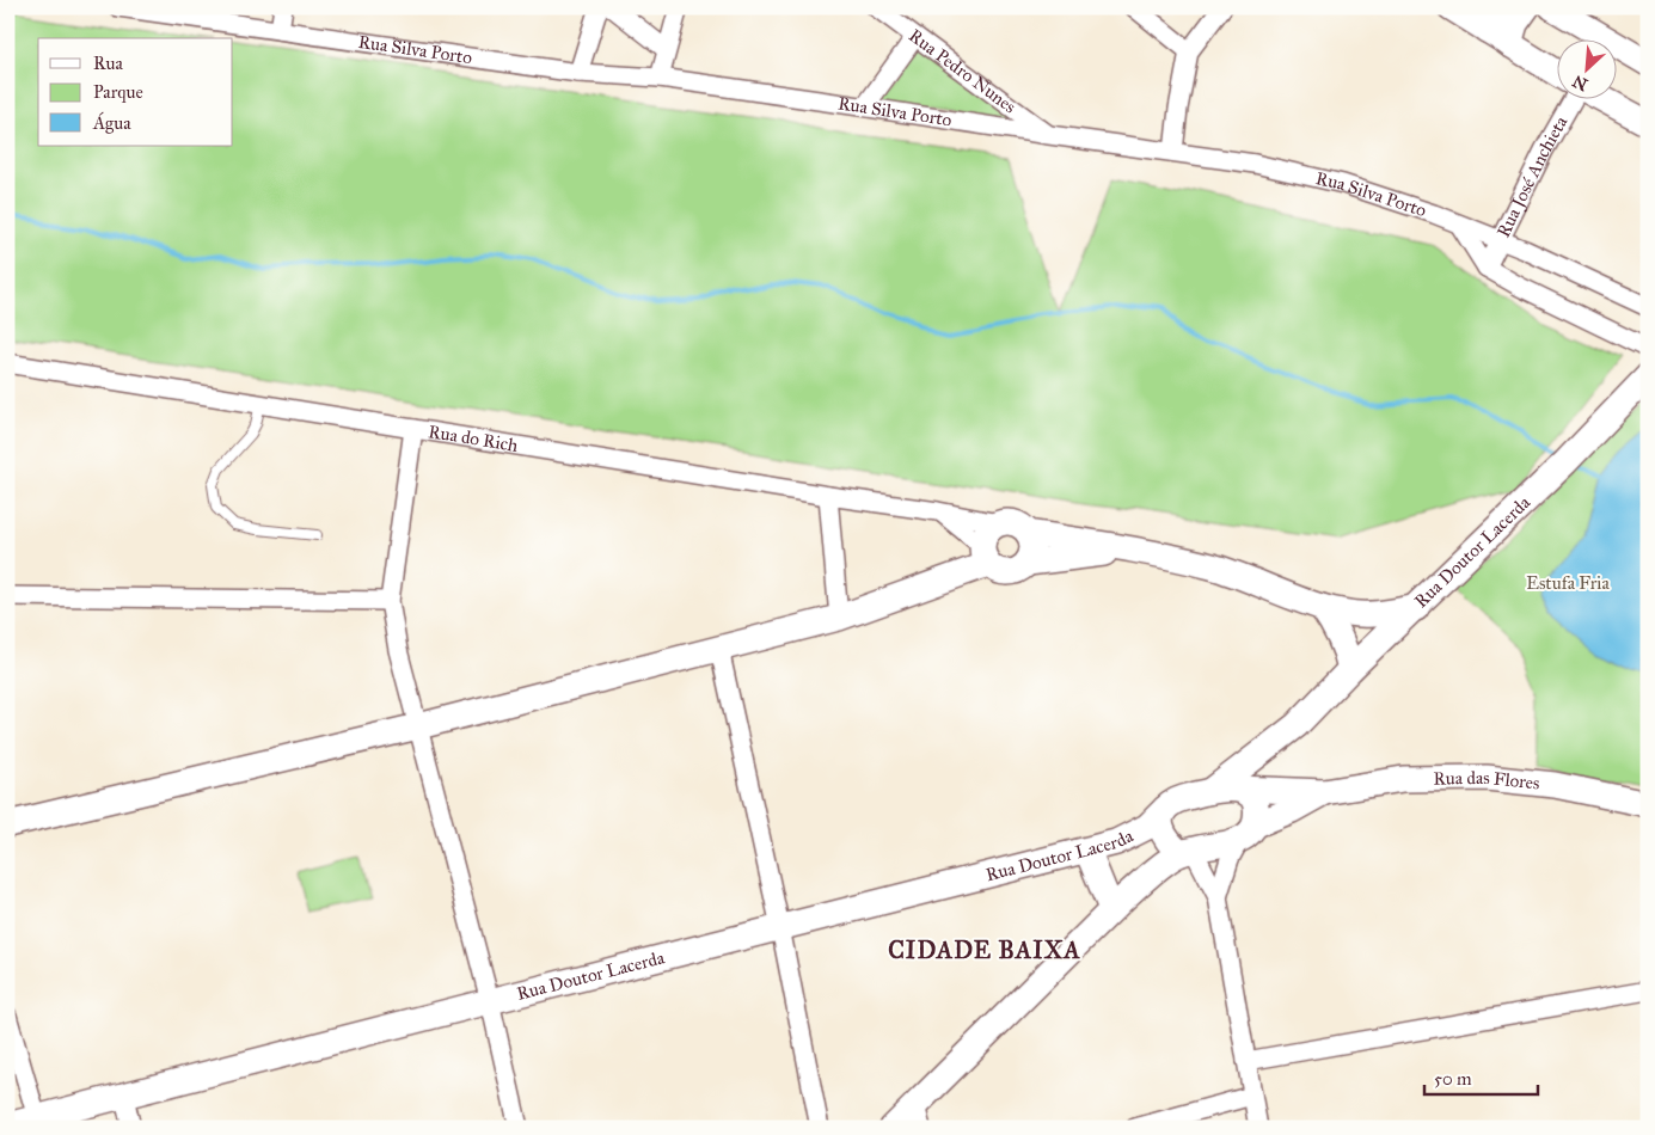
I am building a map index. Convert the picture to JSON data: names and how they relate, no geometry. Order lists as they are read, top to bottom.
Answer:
{
  "streets": {
    "street": [
      "Rua Silva Porto",
      "Rua Pedro Nunes",
      "Rua José Anchieta",
      "Rua do Rich",
      "Rua Doutor Lacerda",
      "Rua das Flores"
    ]
  },
  "crossings": [
    ["Rua Silva Porto", "Rua Pedro Nunes"],
    ["Rua Silva Porto", "Rua José Anchieta"],
    ["Rua Doutor Lacerda", "Rua das Flores"]
  ],
  "districts": ["CIDADE BAIXA"],
  "parks": ["Estufa Fria"],
  "legend": ["Rua", "Parque", "Água"],
  "scale_bar": "50 m",
  "north": "bottom left"
}
